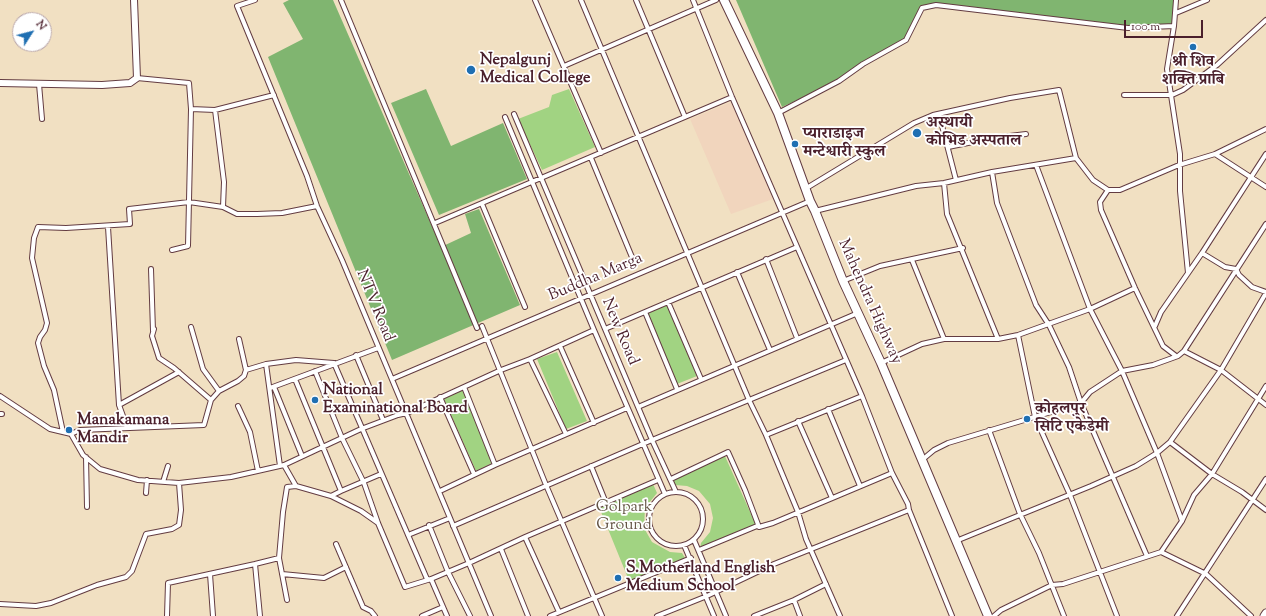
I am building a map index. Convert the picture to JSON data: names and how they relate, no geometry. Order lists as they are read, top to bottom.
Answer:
{
  "streets": {
    "highway": ["Mahendra Highway"],
    "street": ["Buddha Marga", "NTV Road", "New Road"]
  },
  "crossings": [
    ["Buddha Marga", "Mahendra Highway"],
    ["Buddha Marga", "NTV Road"],
    ["Buddha Marga", "New Road"]
  ],
  "parks": ["Golpark Ground"],
  "places": [
    "श्री शिव शक्ति प्राबि",
    "Nepalgunj Medical College",
    "अस्थायी कोभिड अस्पताल",
    "प्याराडाइज मन्टेश्वारी स्कुल",
    "National Examinational Board",
    "कोहलपुर सिटि एकेडेमी",
    "Manakamana Mandir",
    "S.Motherland English Medium School"
  ],
  "scale_bar": "100 m",
  "north": "top right"
}
